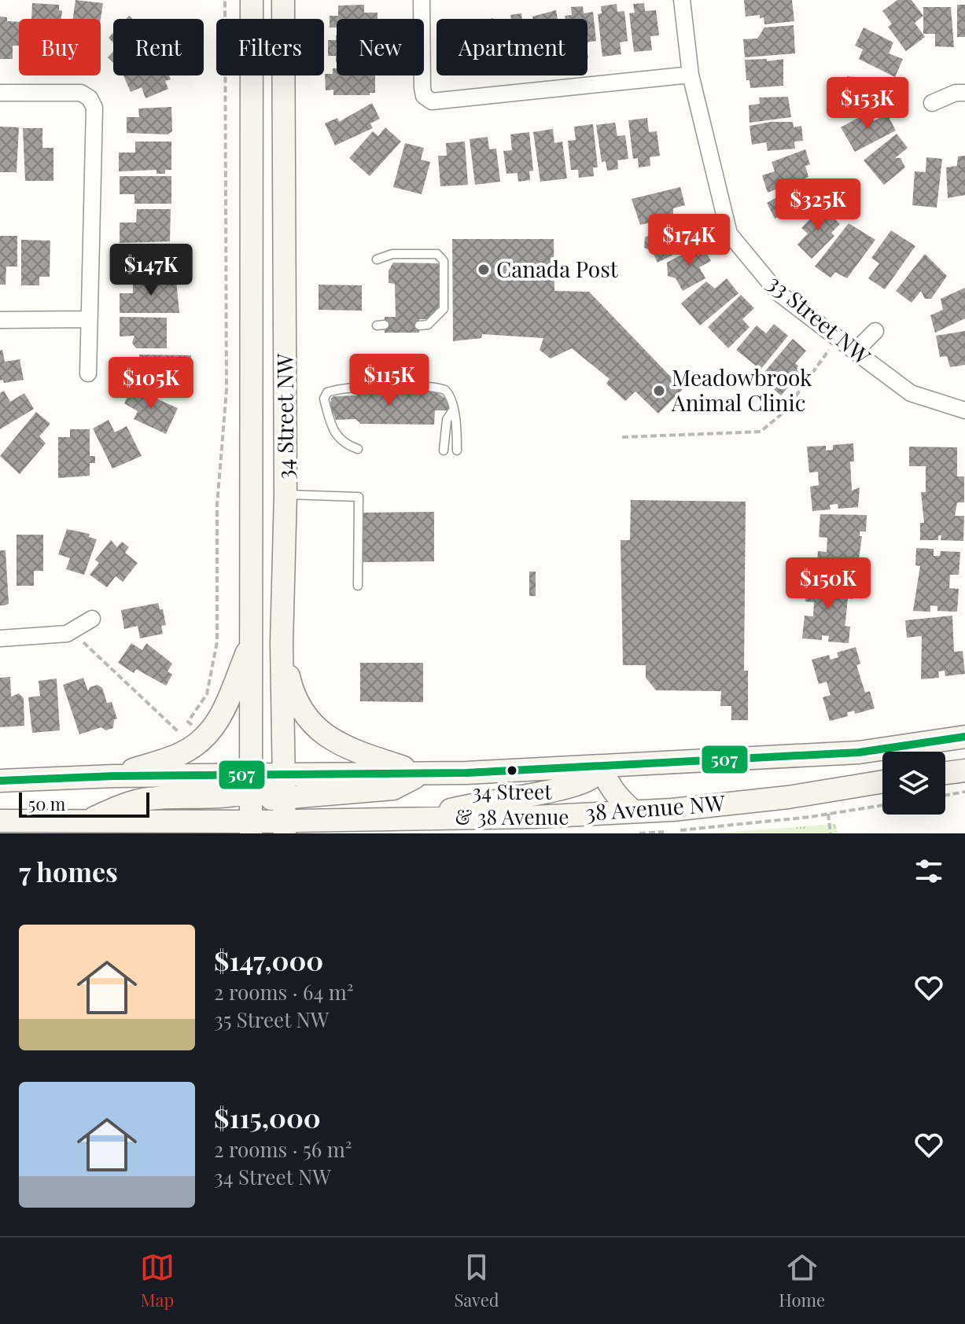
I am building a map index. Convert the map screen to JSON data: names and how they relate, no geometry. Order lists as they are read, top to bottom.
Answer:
{
  "streets": {
    "main road": ["34 Street NW", "38 Avenue NW"],
    "street": ["33 Street NW"]
  },
  "crossings": [
    ["34 Street NW", "38 Avenue NW"]
  ],
  "places": ["Canada Post", "Meadowbrook Animal Clinic", "34 Street & 38 Avenue"],
  "lines": ["transit line 507"],
  "scale_bar": "50 m",
  "page": {
    "chip": [
      "Buy",
      "Rent",
      "Filters",
      "New",
      "Apartment"
    ],
    "price": [
      "$153K",
      "$325K",
      "$174K",
      "$147K",
      "$115K",
      "$105K",
      "$150K"
    ],
    "scale": "50 m",
    "heading": "7 homes",
    "list": [
      {
        "name": "$147,000",
        "note": "2 rooms · 64 m² · 35 Street NW"
      },
      {
        "name": "$115,000",
        "note": "2 rooms · 56 m² · 34 Street NW"
      }
    ],
    "tabs": ["Map", "Saved", "Home"]
  }
}
